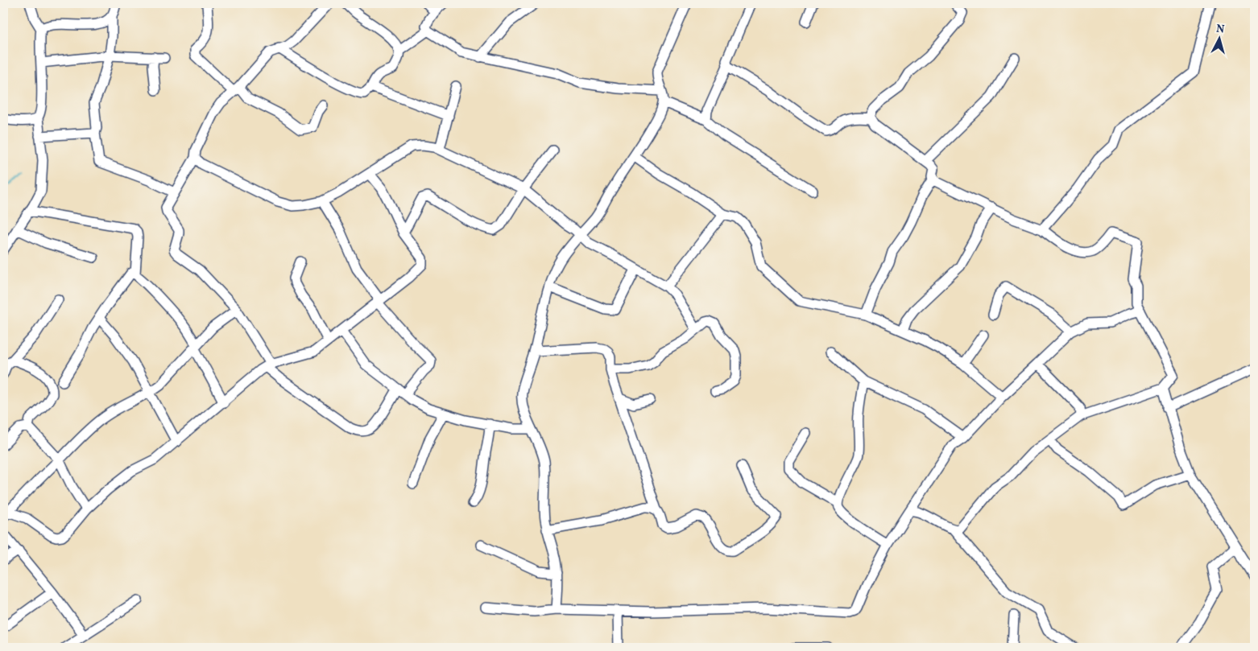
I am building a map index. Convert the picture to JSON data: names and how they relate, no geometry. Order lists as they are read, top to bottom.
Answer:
{
  "north": "top"
}
